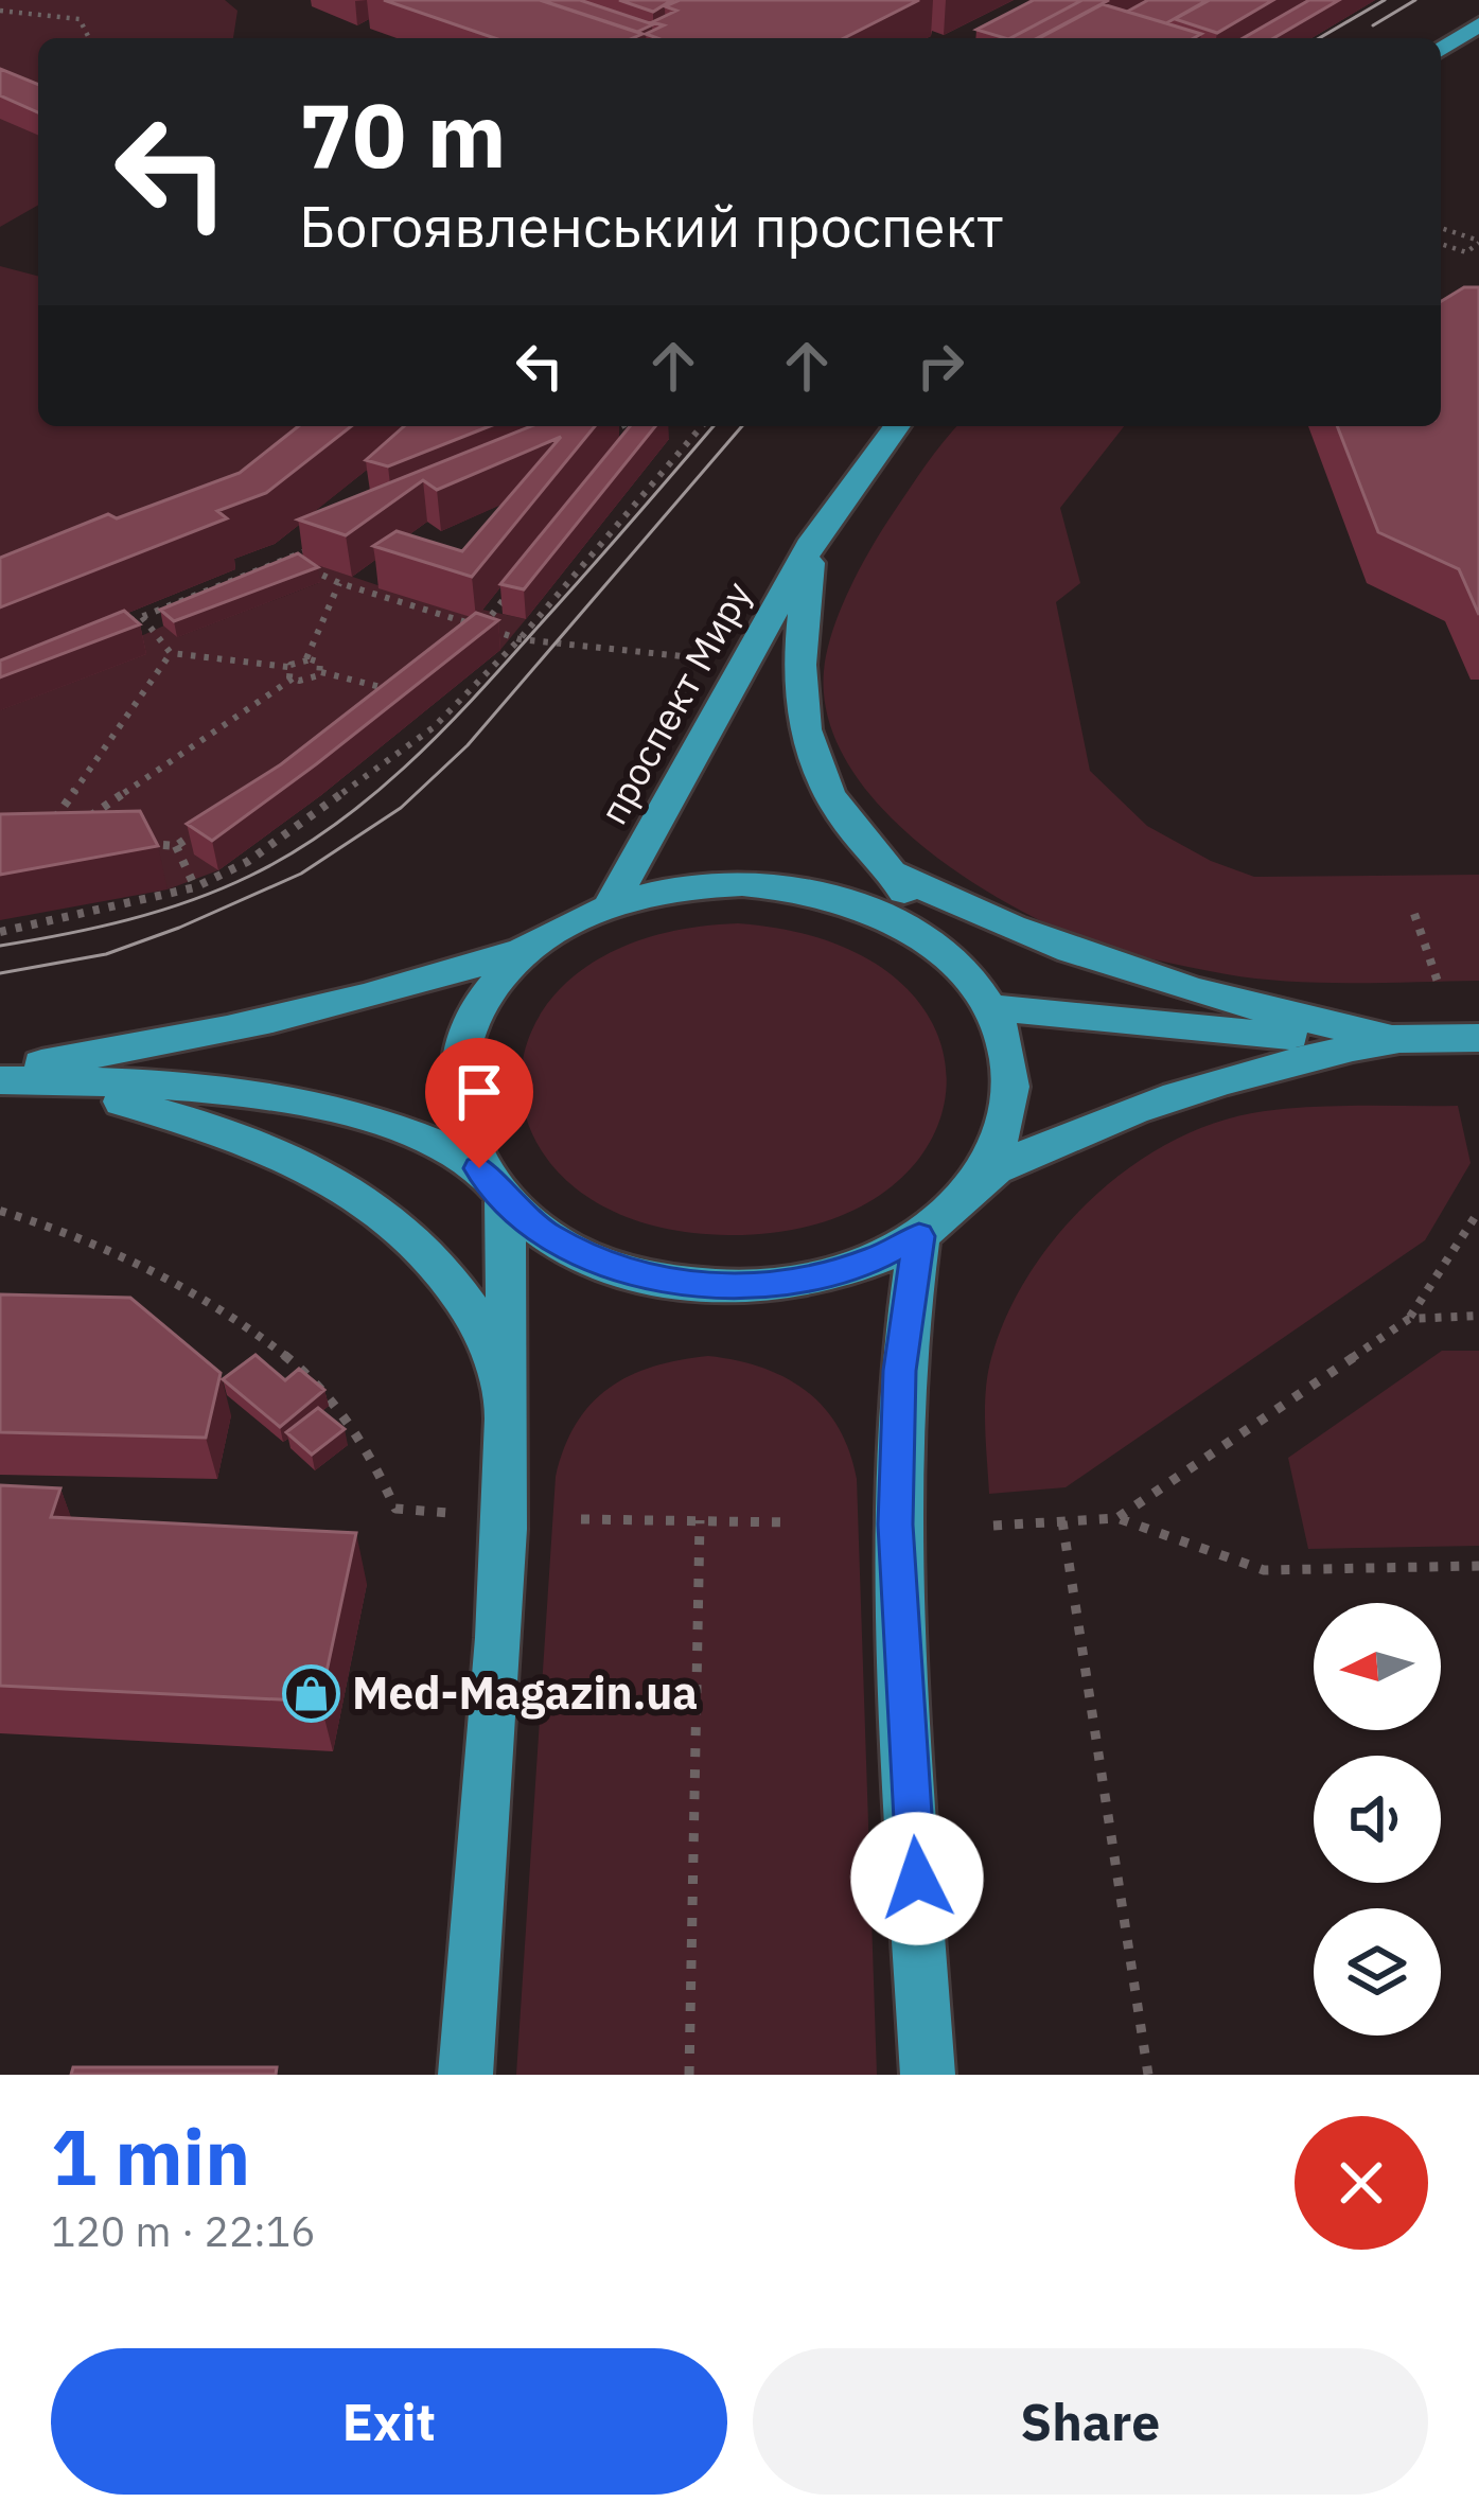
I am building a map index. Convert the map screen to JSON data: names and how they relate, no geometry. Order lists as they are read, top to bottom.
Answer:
{
  "streets": {
    "main road": ["проспект Миру"]
  },
  "places": {
    "shop": ["Med-Magazin.ua"]
  },
  "north": "left",
  "page": {
    "turn": ["70 m", "Богоявленський проспект"],
    "heading": ["1 min", "120 m · 22:16"],
    "buttons": ["Exit", "Share"]
  }
}
